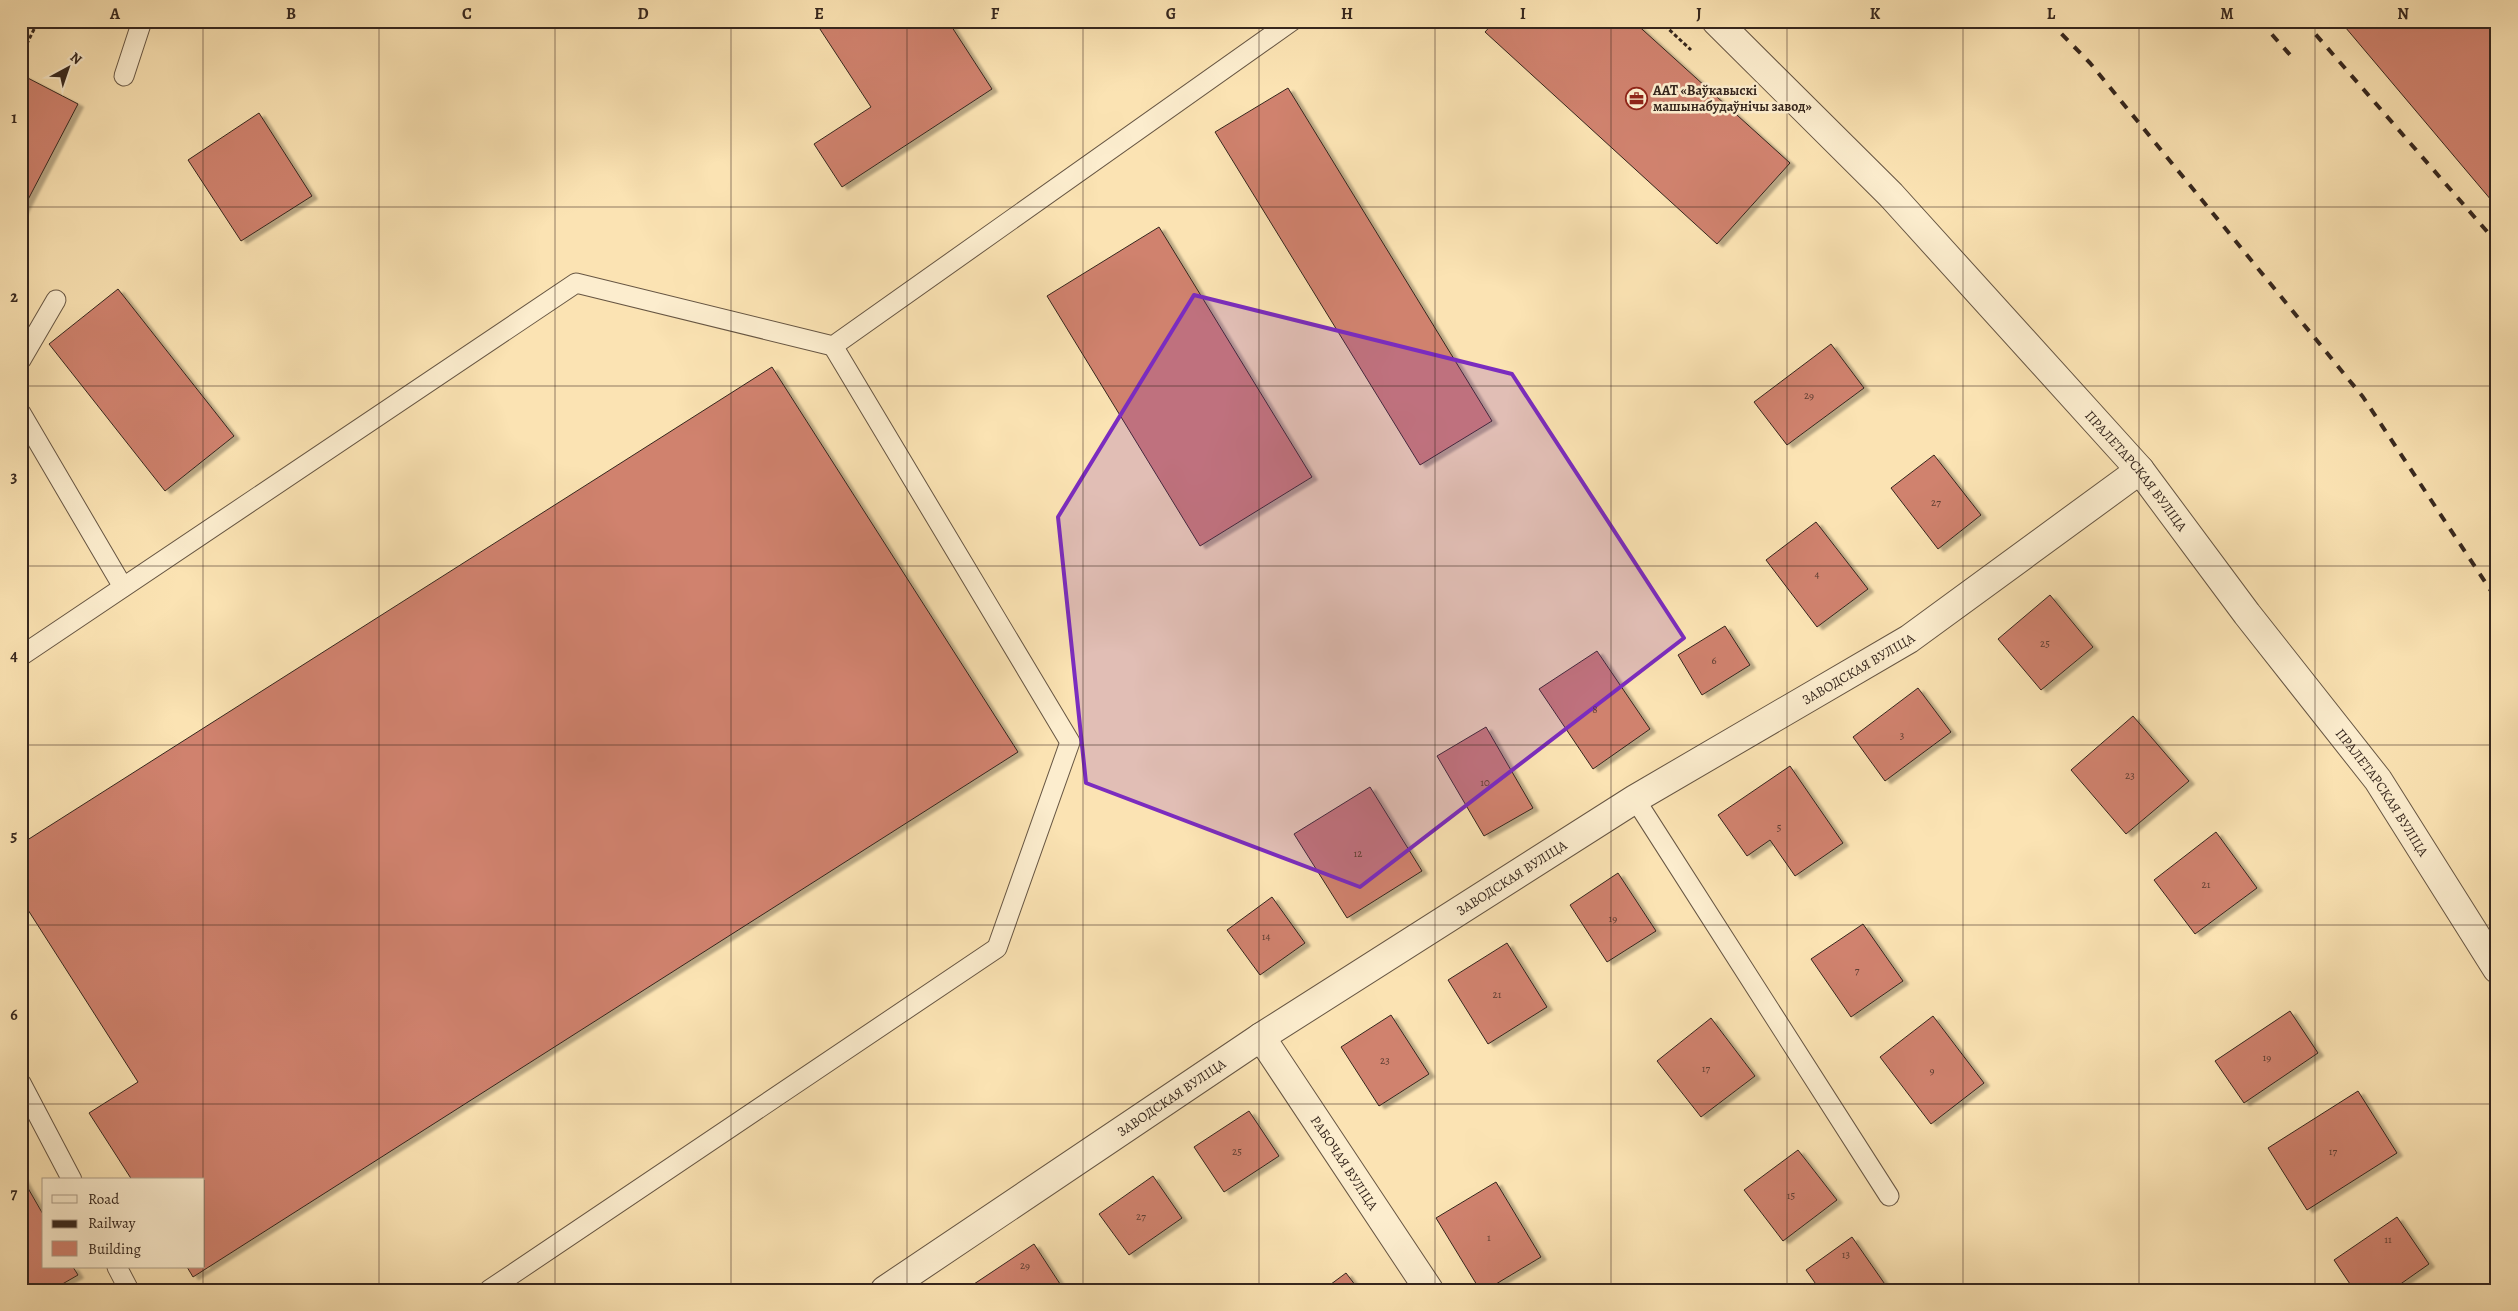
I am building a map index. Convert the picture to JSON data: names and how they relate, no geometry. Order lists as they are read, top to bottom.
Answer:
{
  "streets": {
    "street": ["ПРАЛЕТАРСКАЯ ВУЛІЦА", "ЗАВОДСКАЯ ВУЛІЦА", "РАБОЧАЯ ВУЛІЦА"]
  },
  "crossings": [
    ["ПРАЛЕТАРСКАЯ ВУЛІЦА", "ЗАВОДСКАЯ ВУЛІЦА"],
    ["ЗАВОДСКАЯ ВУЛІЦА", "РАБОЧАЯ ВУЛІЦА"]
  ],
  "places": {
    "office": ["ААТ «Ваўкавыскі машынабудаўнічы завод»"]
  },
  "house_numbers": [
    "29",
    "27",
    "4",
    "25",
    "6",
    "8",
    "3",
    "23",
    "10",
    "5",
    "12",
    "21",
    "19",
    "14",
    "7",
    "21",
    "19",
    "23",
    "17",
    "9",
    "25",
    "17",
    "15",
    "27",
    "1",
    "11",
    "13",
    "29"
  ],
  "legend": ["Road", "Railway", "Building"],
  "north": "top right",
  "grid": {
    "columns": [
      "A",
      "B",
      "C",
      "D",
      "E",
      "F",
      "G",
      "H",
      "I",
      "J",
      "K",
      "L",
      "M",
      "N"
    ],
    "rows": [
      "1",
      "2",
      "3",
      "4",
      "5",
      "6",
      "7"
    ]
  }
}
